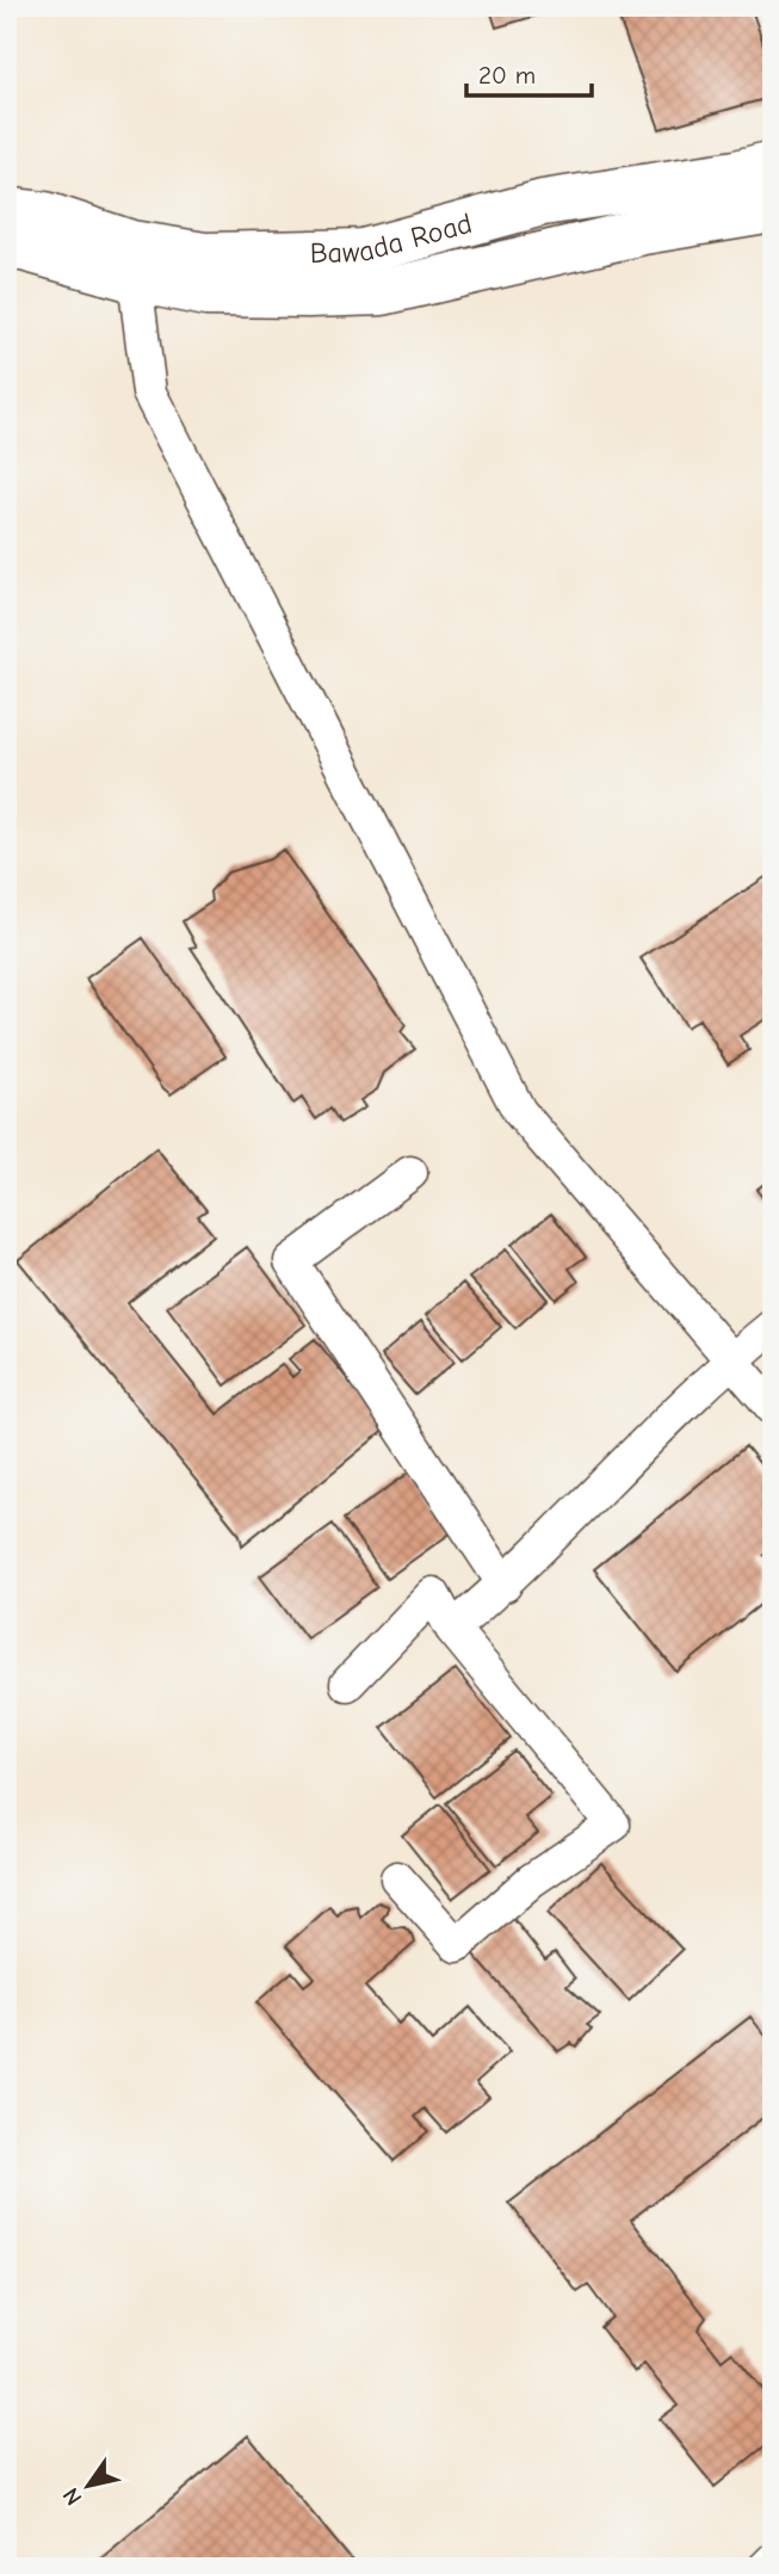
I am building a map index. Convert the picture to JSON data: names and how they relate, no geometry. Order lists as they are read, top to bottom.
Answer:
{
  "streets": {
    "main road": ["Bawada Road"]
  },
  "scale_bar": "20 m",
  "north": "bottom left"
}
